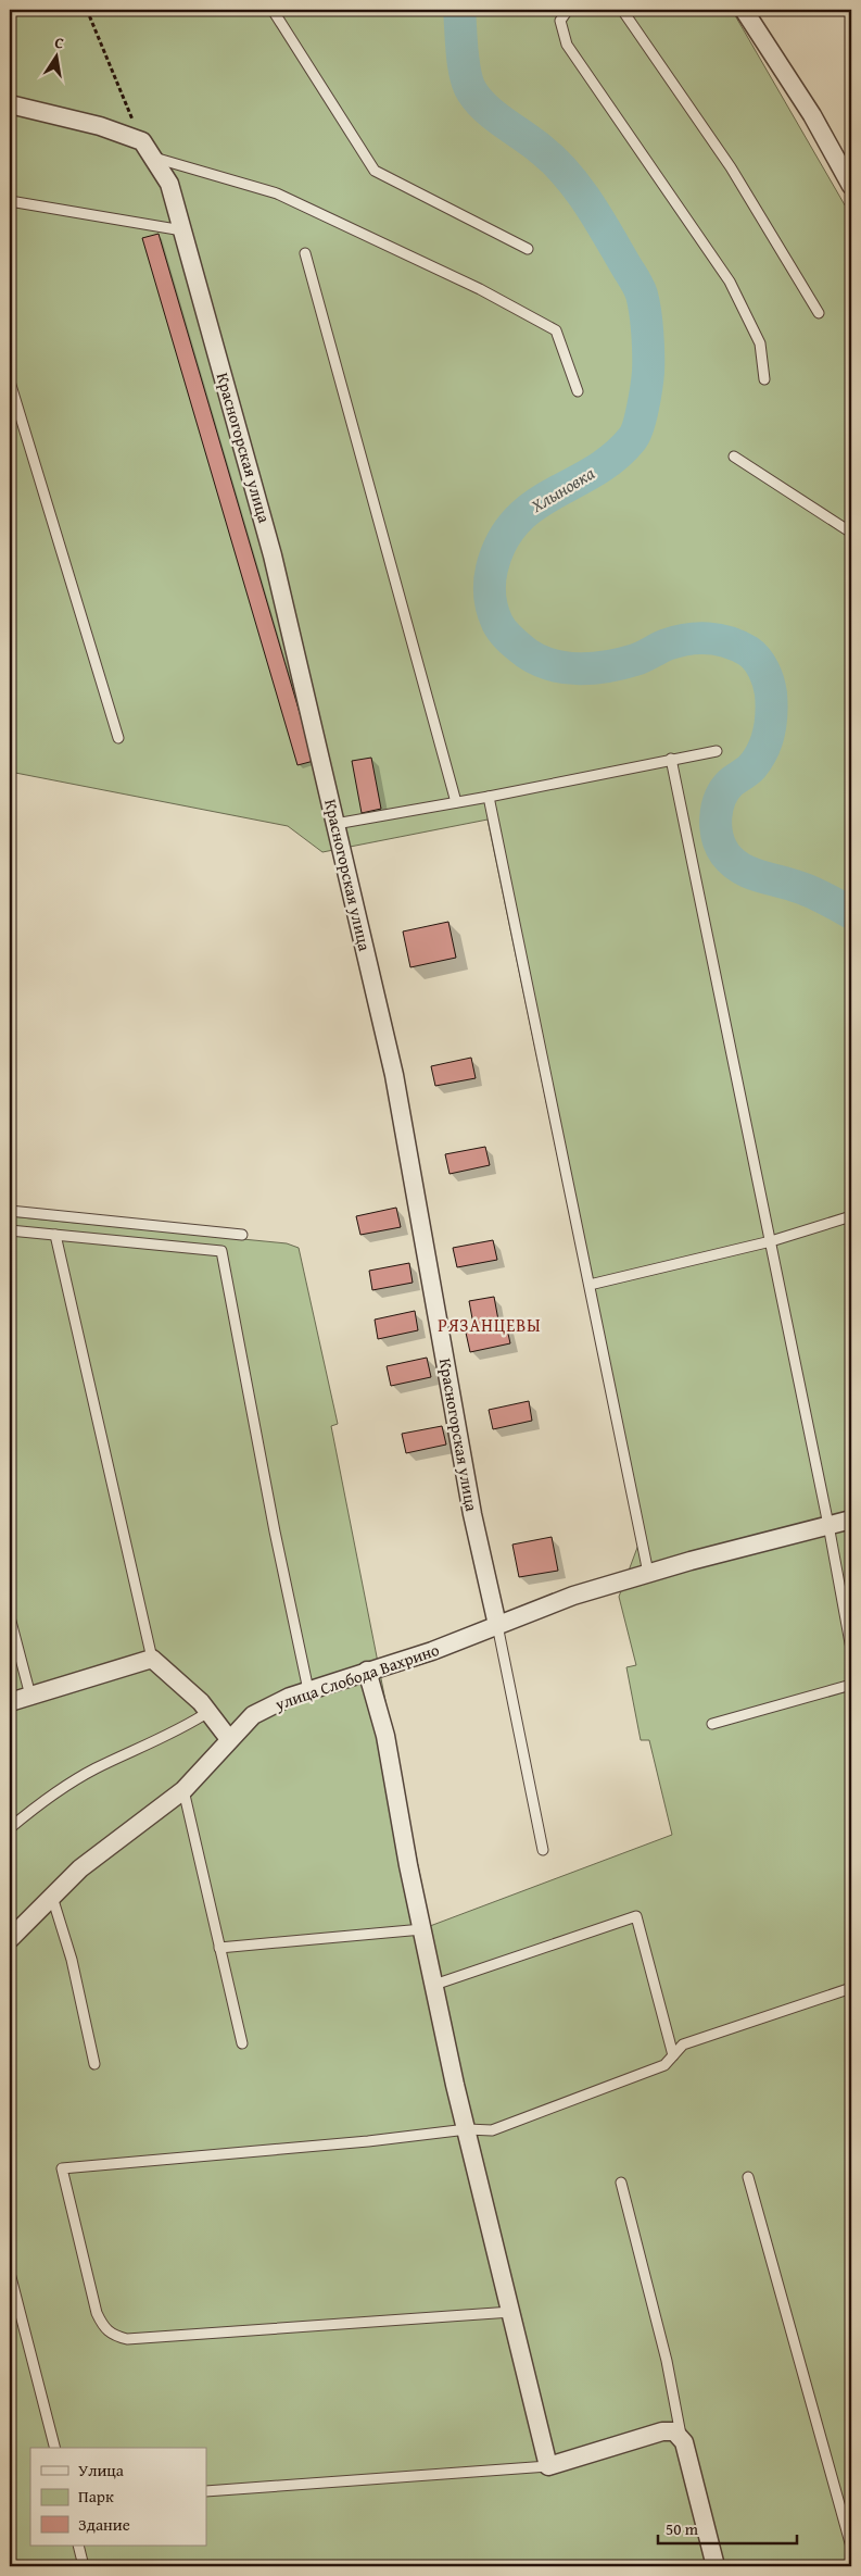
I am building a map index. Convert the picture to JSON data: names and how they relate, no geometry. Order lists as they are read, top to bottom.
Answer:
{
  "streets": {
    "street": ["Красногорская улица", "улица Слобода Вахрино"]
  },
  "crossings": [
    ["Красногорская улица", "улица Слобода Вахрино"]
  ],
  "districts": ["РЯЗАНЦЕВЫ"],
  "water": ["Хлыновка"],
  "legend": ["Улица", "Парк", "Здание"],
  "scale_bar": "50 m",
  "north": "top"
}
